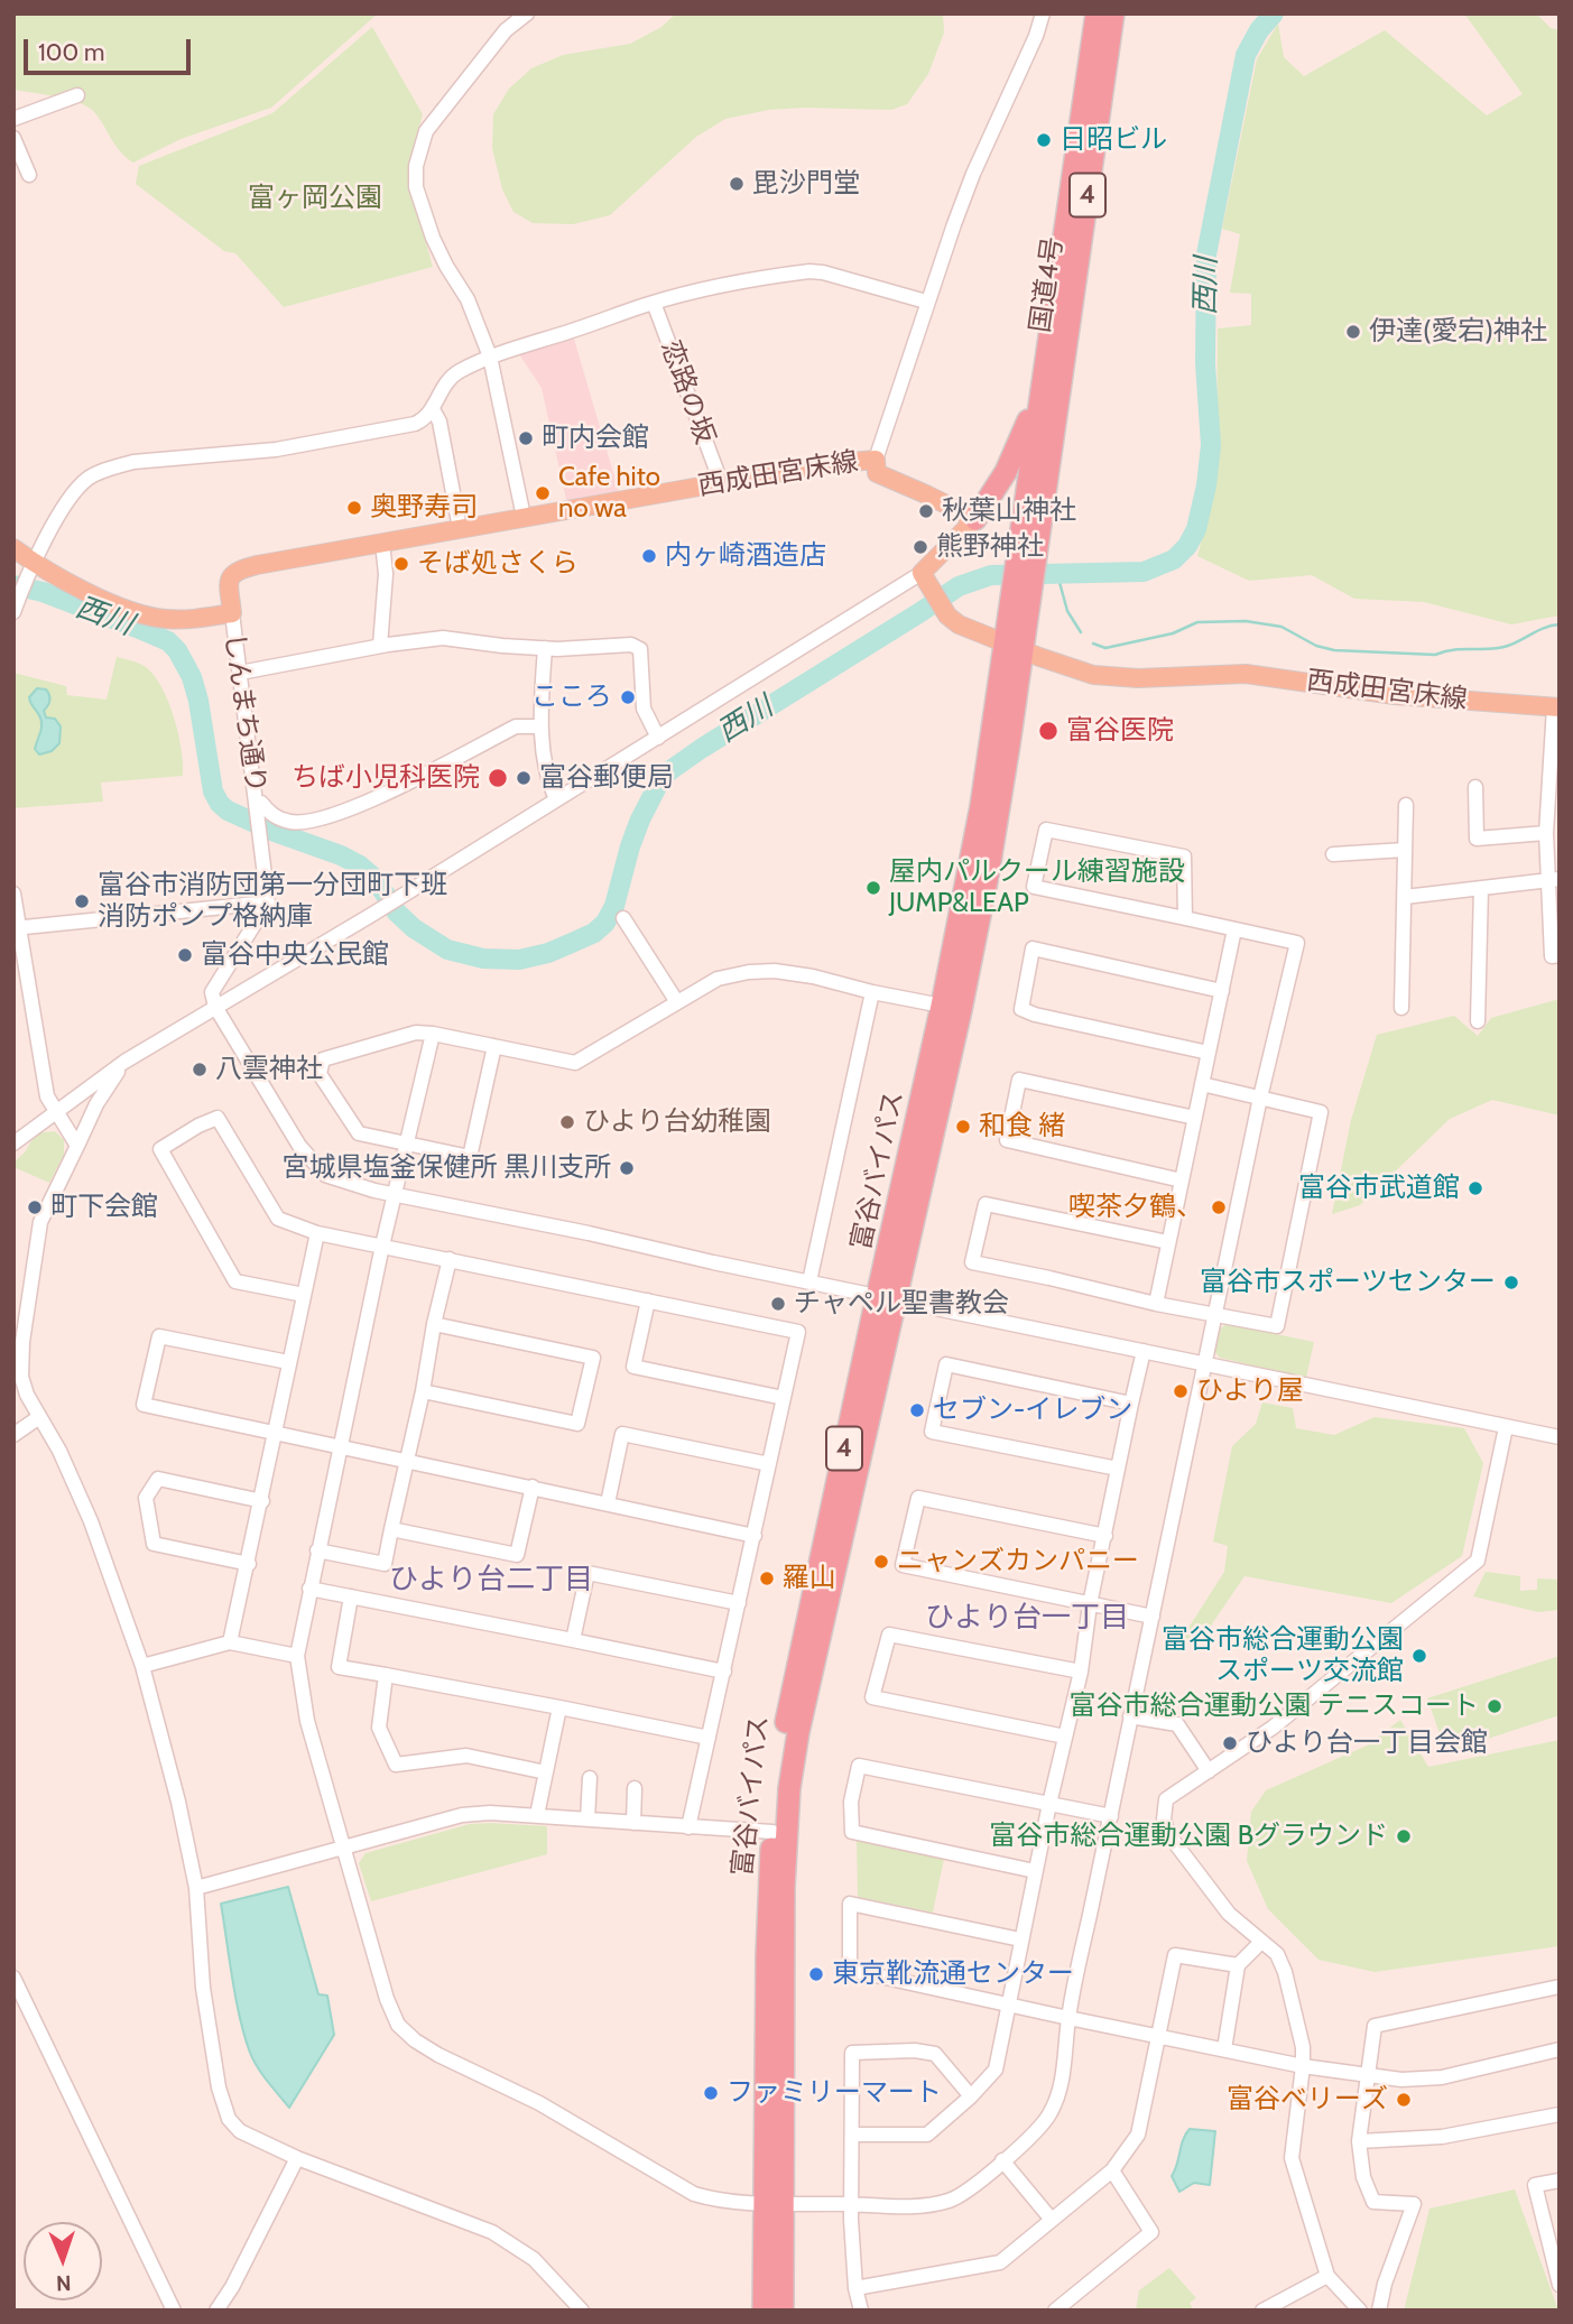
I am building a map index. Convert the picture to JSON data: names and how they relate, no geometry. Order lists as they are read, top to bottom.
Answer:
{
  "streets": {
    "highway": ["4", "国道4号", "富谷バイパス"],
    "main road": ["西成田宮床線"],
    "street": ["恋路の坂", "しんまち通り"]
  },
  "crossings": [
    ["国道4号", "富谷バイパス"],
    ["恋路の坂", "西成田宮床線"],
    ["西成田宮床線", "しんまち通り"],
    ["西成田宮床線", "富谷バイパス"]
  ],
  "districts": ["ひより台二丁目", "ひより台一丁目"],
  "water": ["西川"],
  "parks": ["富ヶ岡公園"],
  "places": [
    "日昭ビル",
    "毘沙門堂",
    "伊達(愛宕)神社",
    "町内会館",
    "Cafe hito no wa",
    "奥野寿司",
    "秋葉山神社",
    "熊野神社",
    "内ヶ崎酒造店",
    "そば処さくら",
    "こころ",
    "富谷医院",
    "ちば小児科医院",
    "富谷郵便局",
    "屋内パルクール練習施設 JUMP&LEAP",
    "富谷市消防団第一分団町下班 消防ポンプ格納庫",
    "富谷中央公民館",
    "八雲神社",
    "ひより台幼稚園",
    "和食 緒",
    "宮城県塩釜保健所 黒川支所",
    "富谷市武道館",
    "町下会館",
    "喫茶夕鶴、",
    "富谷市スポーツセンター",
    "チャペル聖書教会",
    "ひより屋",
    "セブン-イレブン",
    "ニャンズカンパニー",
    "羅山",
    "富谷市総合運動公園 スポーツ交流館",
    "富谷市総合運動公園 テニスコート",
    "ひより台一丁目会館",
    "富谷市総合運動公園 Bグラウンド",
    "東京靴流通センター",
    "ファミリーマート",
    "富谷ベリーズ"
  ],
  "scale_bar": "100 m",
  "north": "bottom"
}
